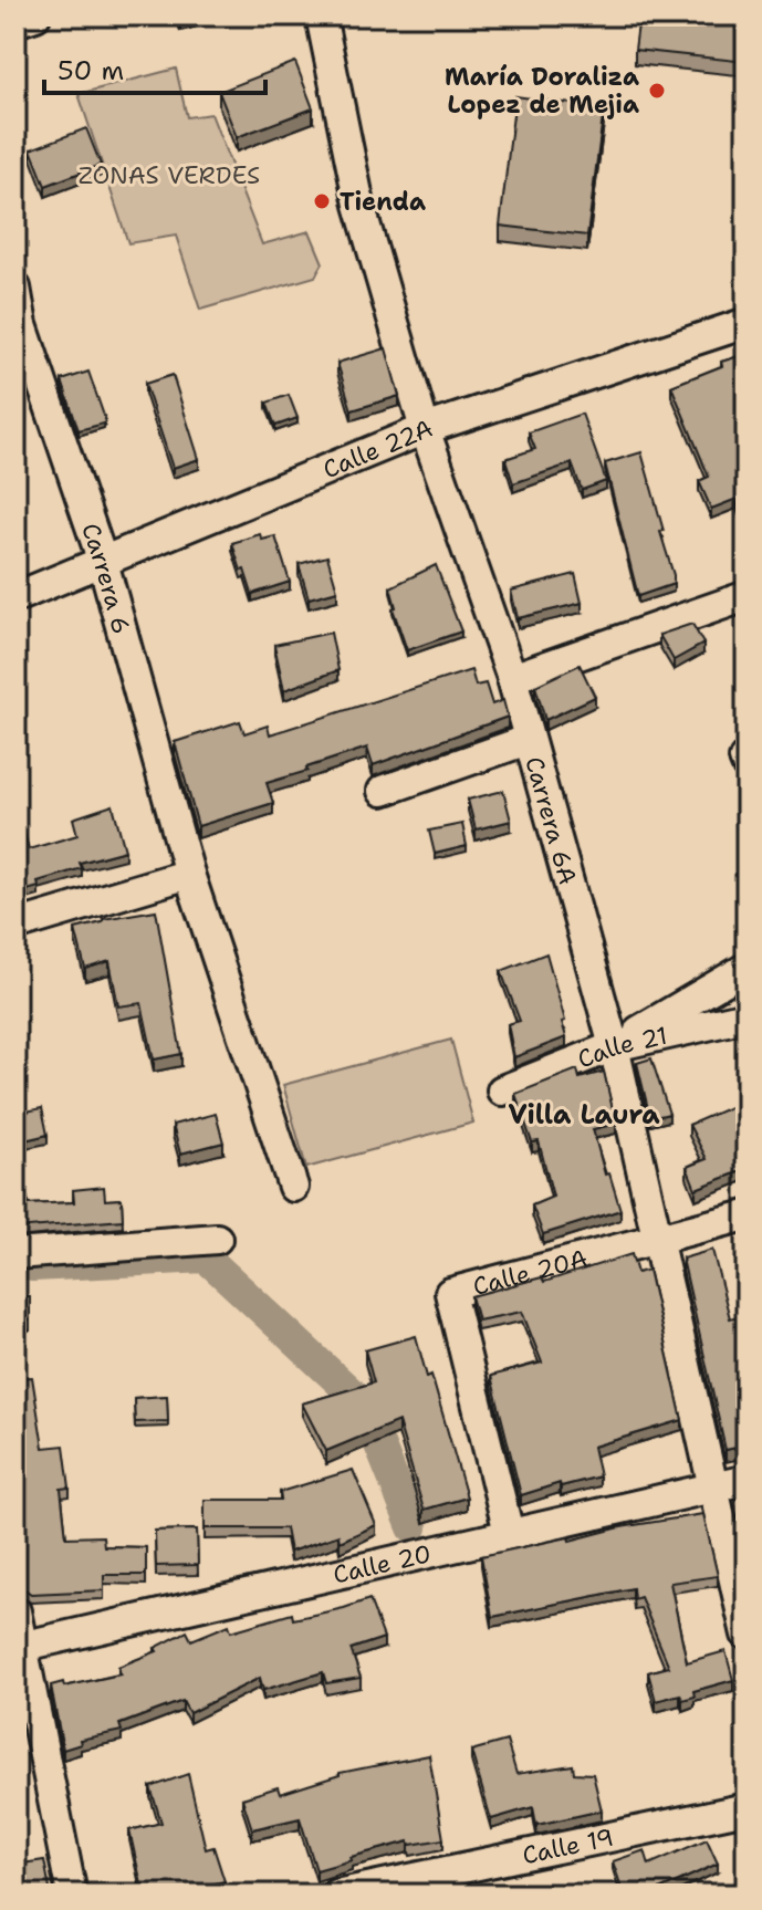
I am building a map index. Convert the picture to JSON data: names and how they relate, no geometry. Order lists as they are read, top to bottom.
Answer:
{
  "streets": {
    "street": [
      "Calle 22A",
      "Carrera 6",
      "Carrera 6A",
      "Calle 21",
      "Calle 20A",
      "Calle 20",
      "Calle 19"
    ]
  },
  "crossings": [
    ["Calle 22A", "Carrera 6"],
    ["Calle 22A", "Carrera 6A"],
    ["Carrera 6A", "Calle 21"],
    ["Carrera 6A", "Calle 20A"],
    ["Carrera 6A", "Calle 20"],
    ["Calle 20A", "Calle 20"]
  ],
  "districts": ["Villa Laura"],
  "parks": ["ZONAS VERDES"],
  "places": ["María Doraliza Lopez de Mejia", "Tienda"],
  "scale_bar": "50 m"
}
